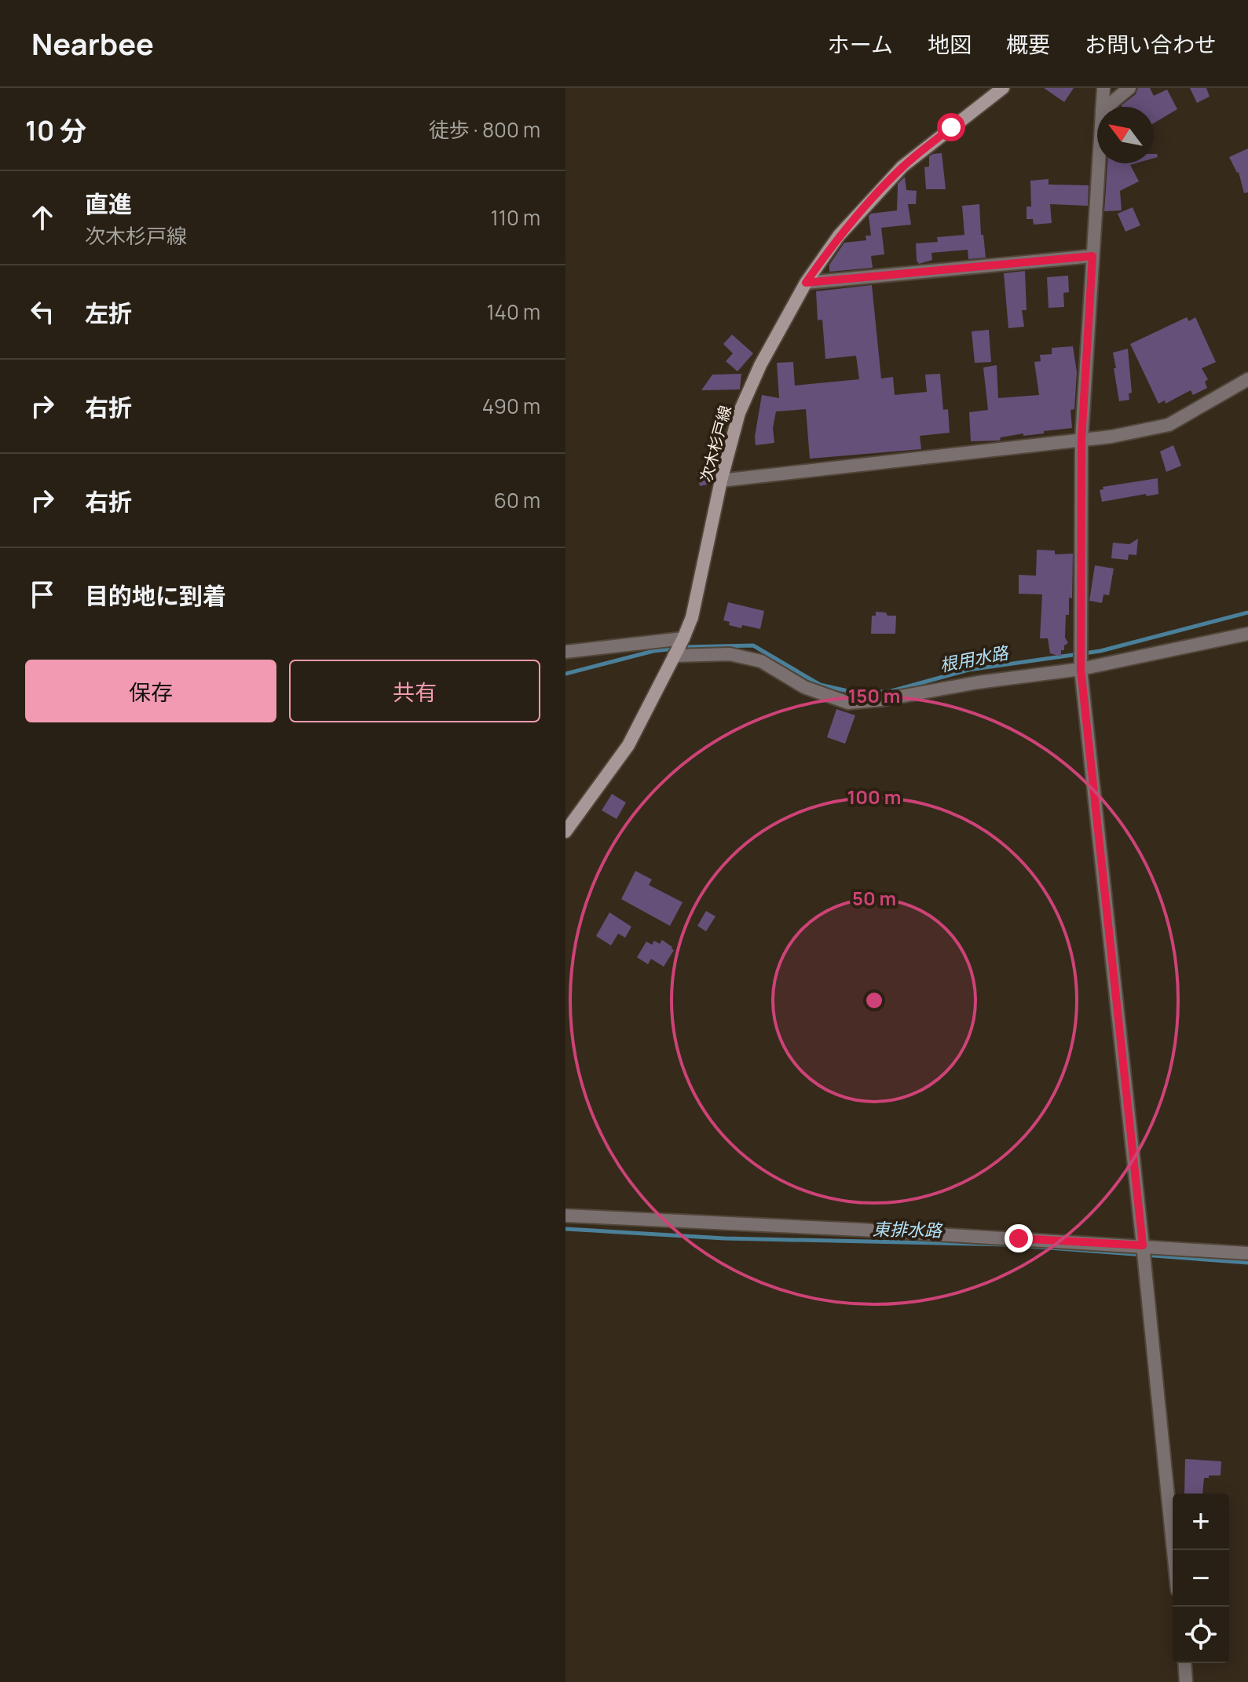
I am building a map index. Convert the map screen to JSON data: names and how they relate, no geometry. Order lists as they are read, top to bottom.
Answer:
{
  "streets": {
    "main road": ["次木杉戸線"]
  },
  "water": ["根用水路", "東排水路"],
  "north": "top left",
  "page": {
    "header": "Nearbee",
    "nav": [
      "ホーム",
      "地図",
      "概要",
      "お問い合わせ"
    ],
    "heading": ["10 分", "徒歩 · 800 m"],
    "list": [
      ["直進", "次木杉戸線", "110 m"],
      ["左折", "140 m"],
      ["右折", "490 m"],
      ["右折", "60 m"],
      "目的地に到着"
    ],
    "buttons": ["保存", "共有"],
    "map_buttons": ["+", "−"]
  },
  "rings": ["150 m", "100 m", "50 m"]
}
